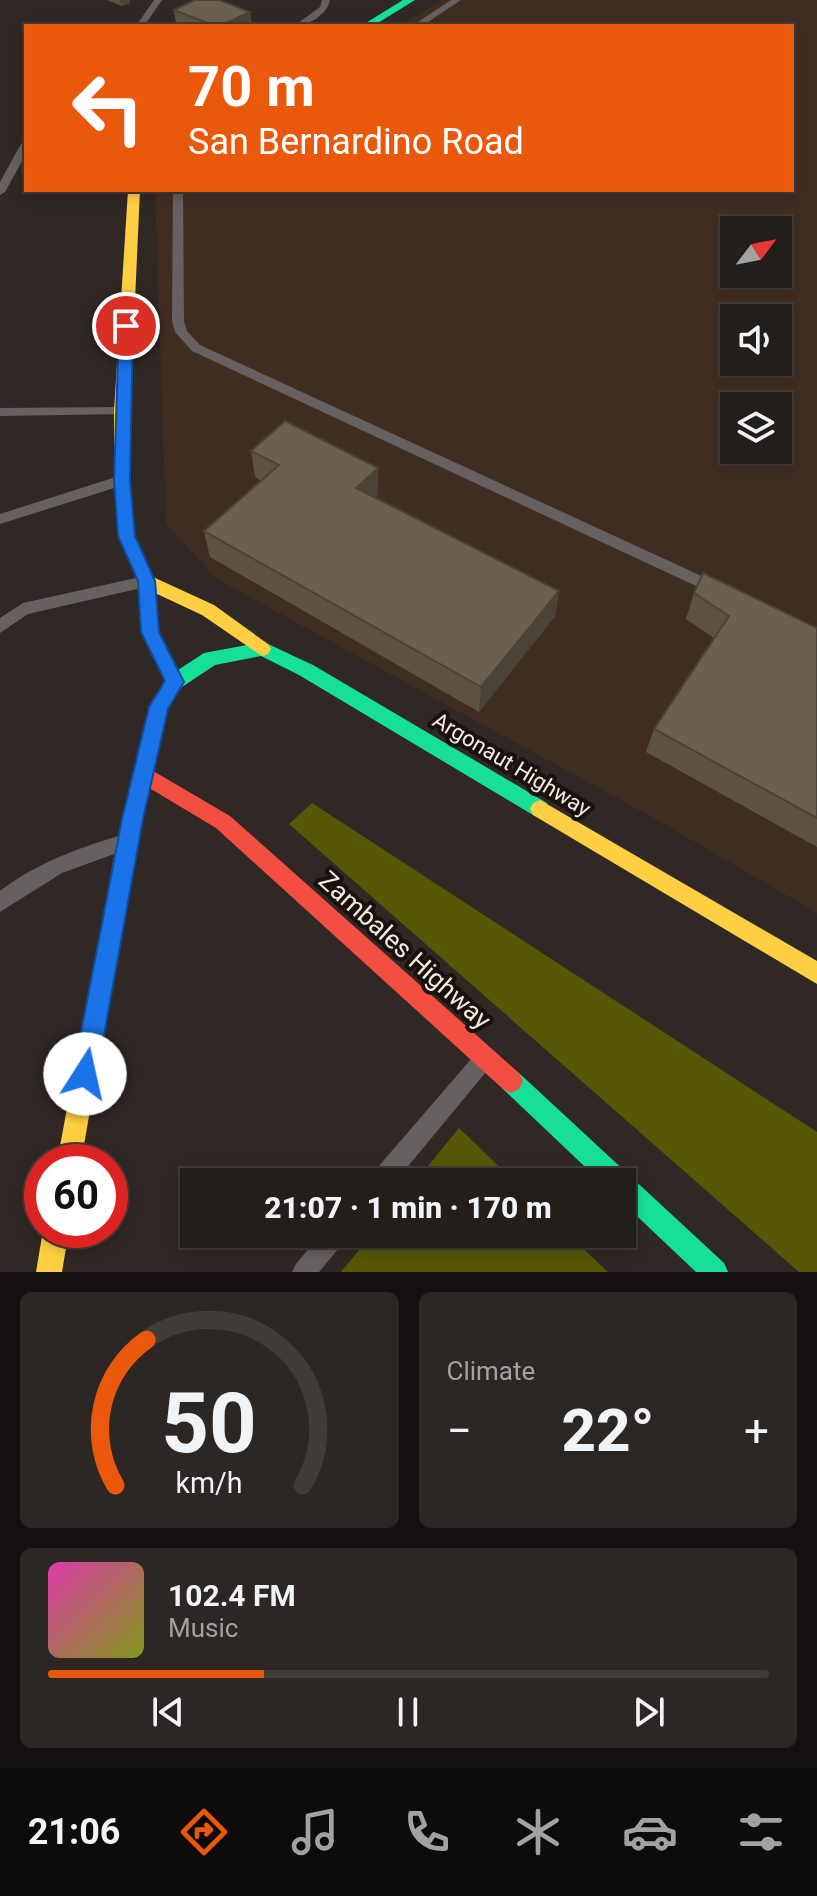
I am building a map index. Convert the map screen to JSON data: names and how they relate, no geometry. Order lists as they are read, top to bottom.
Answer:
{
  "streets": {
    "main road": ["Argonaut Highway", "Zambales Highway"]
  },
  "north": "top right",
  "page": {
    "turn": ["70 m", "San Bernardino Road"],
    "limit": "60",
    "trip": "21:07 · 1 min · 170 m",
    "tile": "Climate",
    "heat": ["−", "22°", "+"],
    "song": ["102.4 FM", "Music"],
    "tabs": "21:06",
    "gauge": ["50", "km/h"]
  }
}
